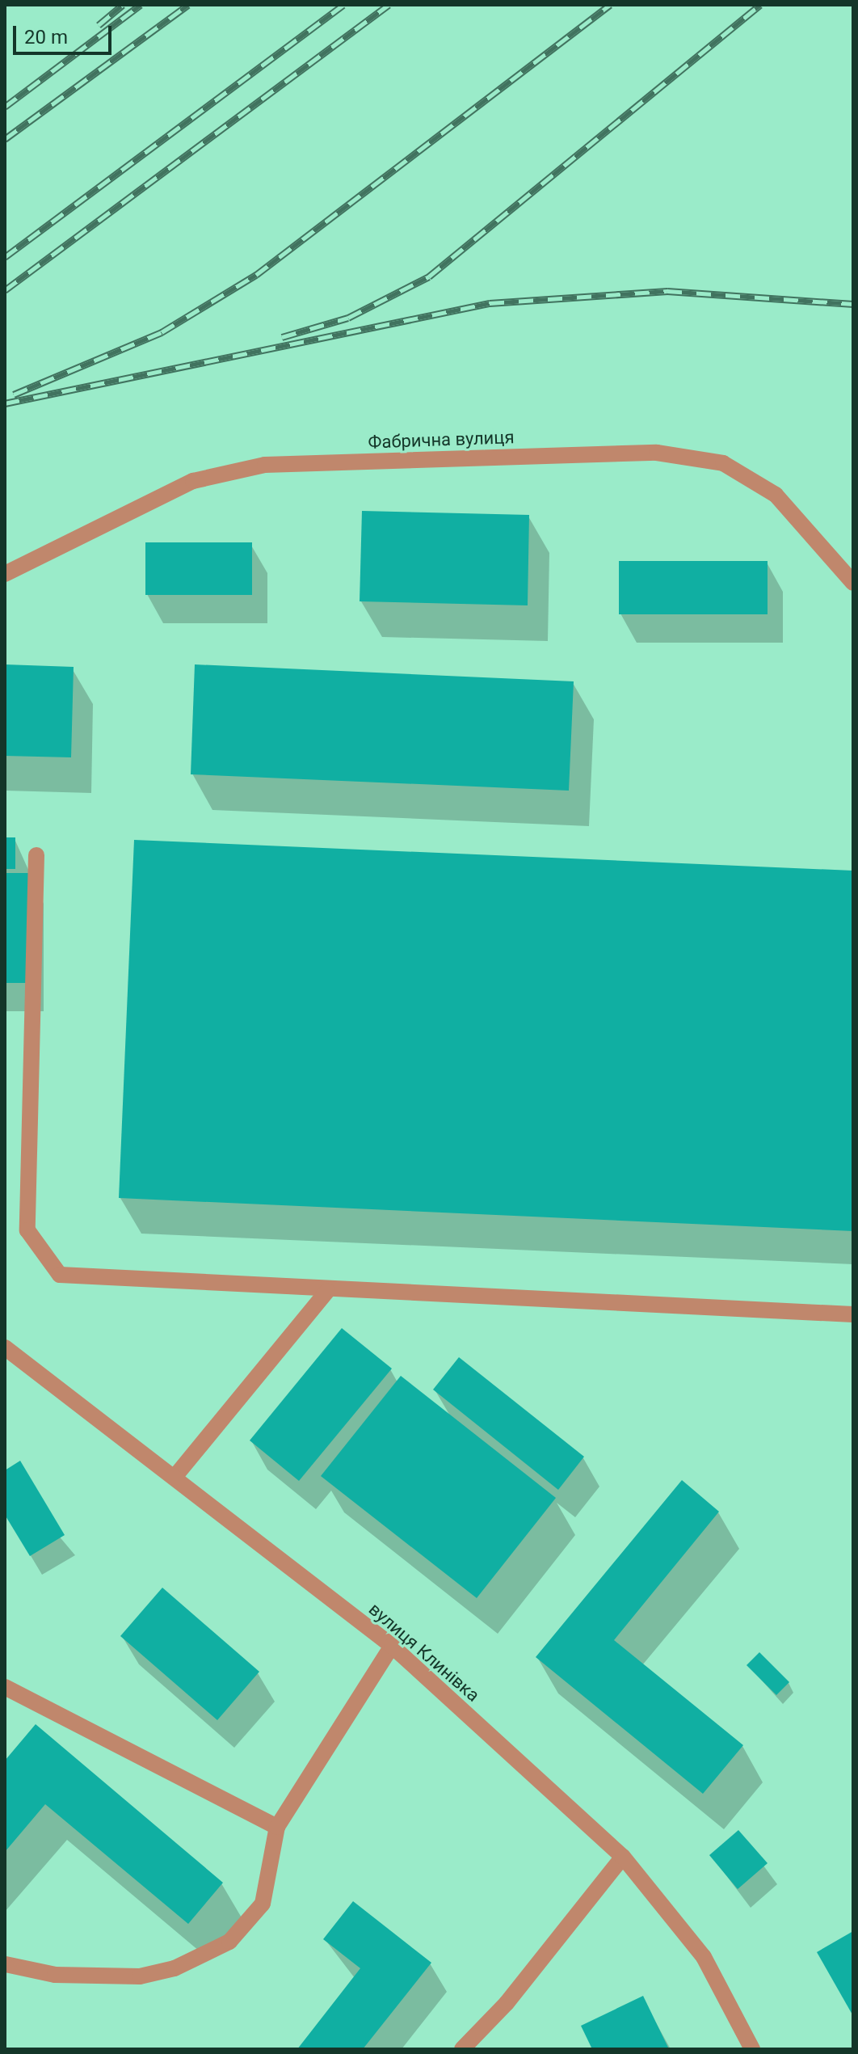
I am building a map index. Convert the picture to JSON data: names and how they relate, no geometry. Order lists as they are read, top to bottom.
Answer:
{
  "streets": {
    "street": ["Фабрична вулиця", "вулиця Клинівка"]
  },
  "scale_bar": "20 m"
}
